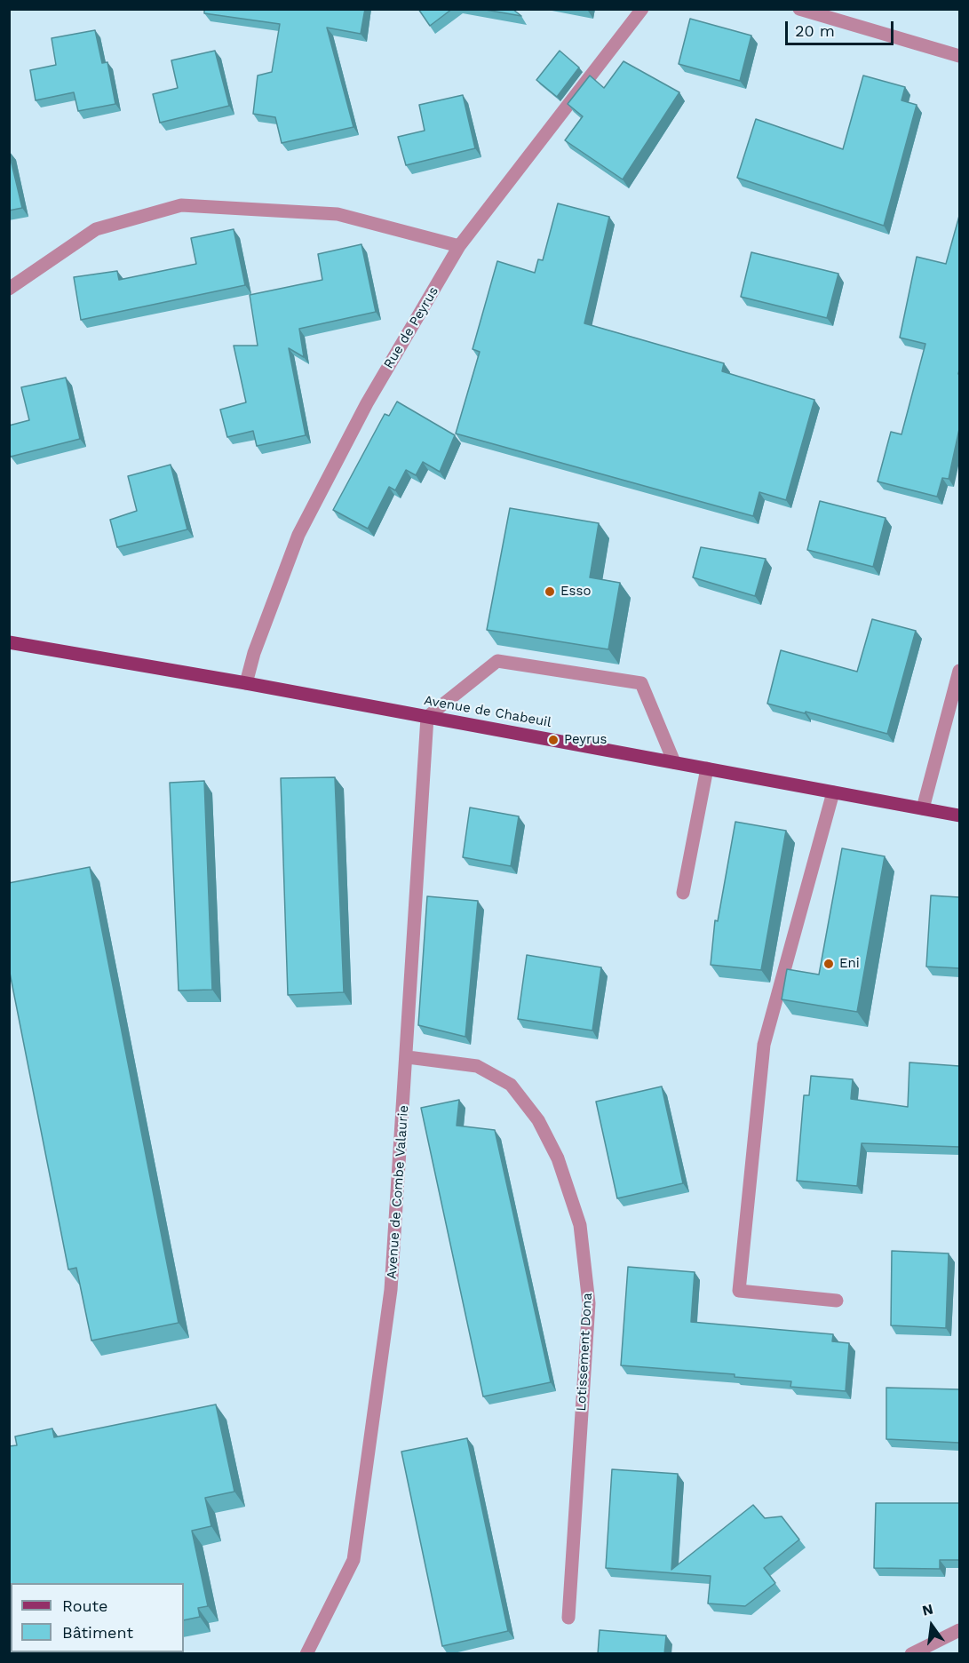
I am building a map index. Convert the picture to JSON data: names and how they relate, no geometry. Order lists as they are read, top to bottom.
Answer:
{
  "streets": {
    "main road": ["Avenue de Chabeuil"],
    "street": ["Rue de Peyrus", "Avenue de Combe Valaurie", "Lotissement Dona"]
  },
  "crossings": [
    ["Rue de Peyrus", "Avenue de Chabeuil"],
    ["Avenue de Chabeuil", "Avenue de Combe Valaurie"],
    ["Avenue de Combe Valaurie", "Lotissement Dona"]
  ],
  "places": ["Esso", "Peyrus", "Eni"],
  "legend": ["Route", "Bâtiment"],
  "scale_bar": "20 m",
  "north": "top"
}
